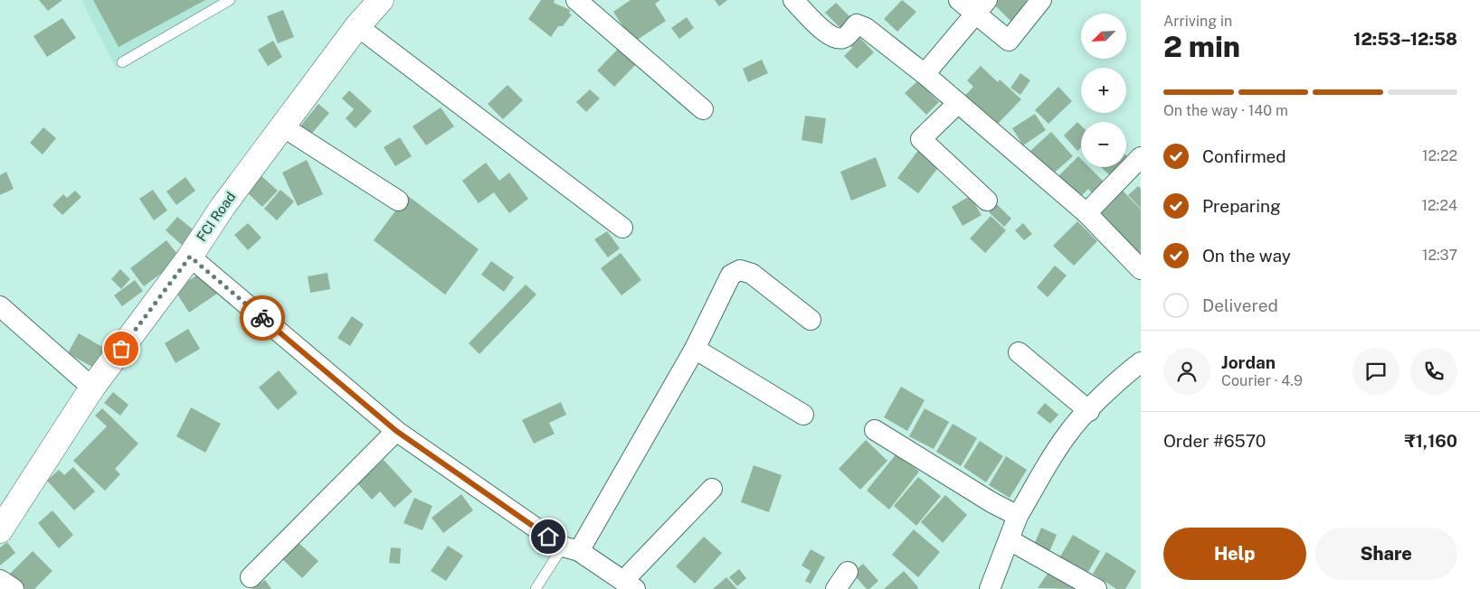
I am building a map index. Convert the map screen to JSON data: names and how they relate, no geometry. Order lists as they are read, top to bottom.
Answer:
{
  "streets": {
    "street": ["FCI Road"]
  },
  "north": "bottom left",
  "page": {
    "heading": ["2 min", "Arriving in", "12:53–12:58"],
    "panel": [
      "Jordan",
      "Courier · 4.9",
      "Order #6570",
      "₹1,160"
    ],
    "map_buttons": ["+", "−"],
    "bar": "On the way · 140 m",
    "list": [
      ["Confirmed", "12:22"],
      ["Preparing", "12:24"],
      ["On the way", "12:37"],
      "Delivered"
    ],
    "buttons": ["Help", "Share"]
  }
}
